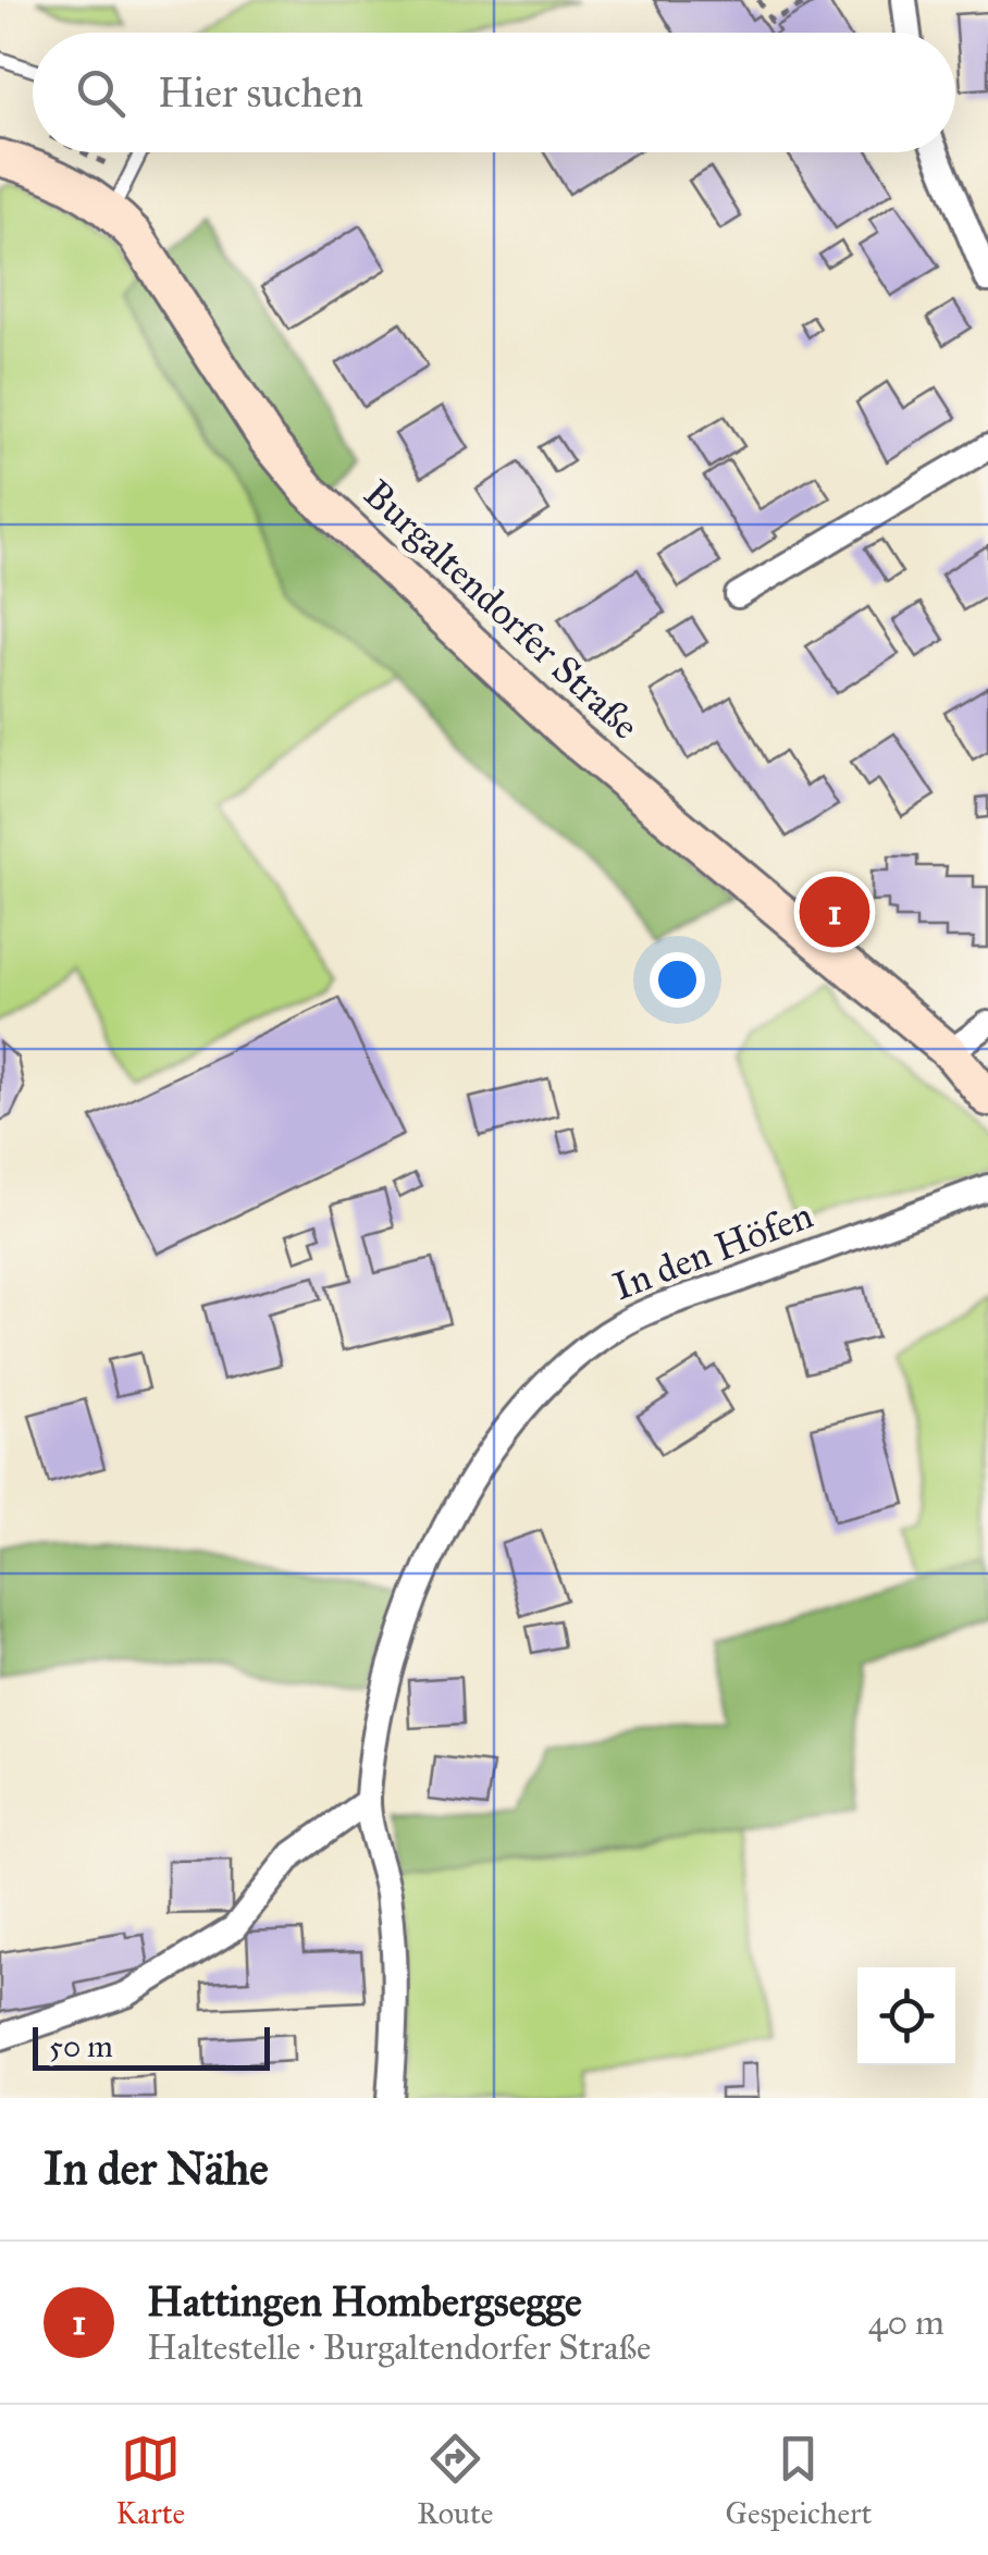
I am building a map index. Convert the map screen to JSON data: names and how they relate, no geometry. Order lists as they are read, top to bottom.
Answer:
{
  "streets": {
    "main road": ["Burgaltendorfer Straße"],
    "street": ["In den Höfen"]
  },
  "scale_bar": "50 m",
  "page": {
    "search": "Hier suchen",
    "pins": "1",
    "scale": "50 m",
    "heading": "In der Nähe",
    "list": [
      {
        "mark": "1",
        "name": "Hattingen Hombergsegge",
        "note": "Haltestelle · Burgaltendorfer Straße",
        "value": "40 m"
      }
    ],
    "nav": ["Karte", "Route", "Gespeichert"]
  }
}
